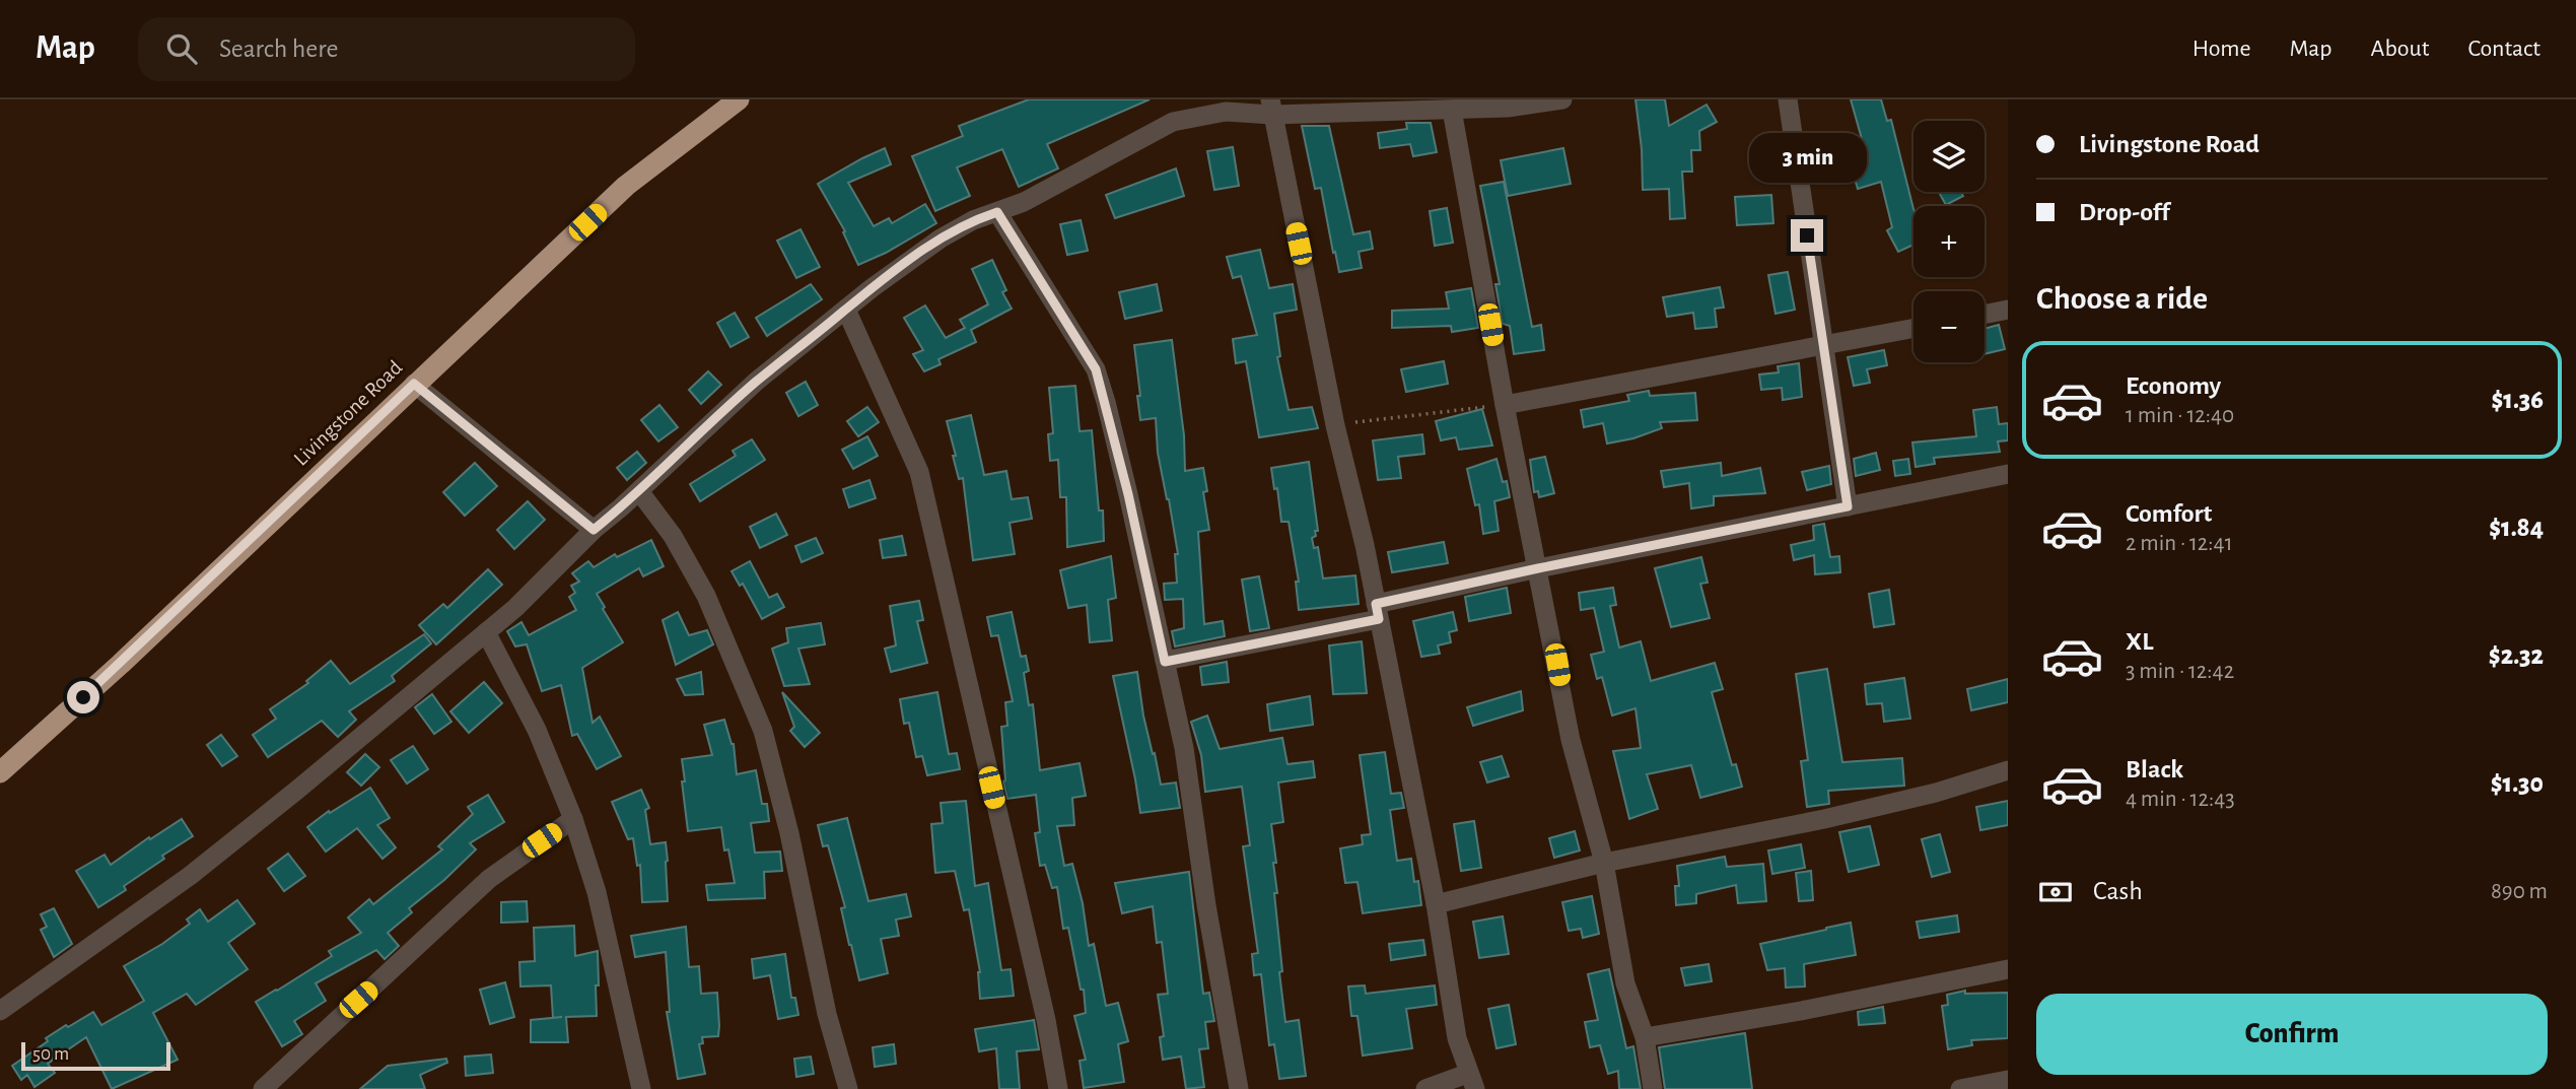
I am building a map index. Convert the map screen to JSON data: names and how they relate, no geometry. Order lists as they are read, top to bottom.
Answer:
{
  "streets": {
    "highway": ["Livingstone Road"]
  },
  "scale_bar": "50 m",
  "page": {
    "header": "Map",
    "search": "Search here",
    "nav": [
      "Home",
      "Map",
      "About",
      "Contact"
    ],
    "banner": ["Livingstone Road", "Drop-off"],
    "map_buttons": ["+", "−"],
    "bubble": "3 min",
    "heading": "Choose a ride",
    "list": [
      {
        "name": "Economy",
        "note": "1 min · 12:40",
        "value": "$1.36"
      },
      {
        "name": "Comfort",
        "note": "2 min · 12:41",
        "value": "$1.84"
      },
      {
        "name": "XL",
        "note": "3 min · 12:42",
        "value": "$2.32"
      },
      {
        "name": "Black",
        "note": "4 min · 12:43",
        "value": "$1.30"
      }
    ],
    "pay": ["Cash", "890 m"],
    "buttons": "Confirm",
    "scale": "50 m"
  }
}
